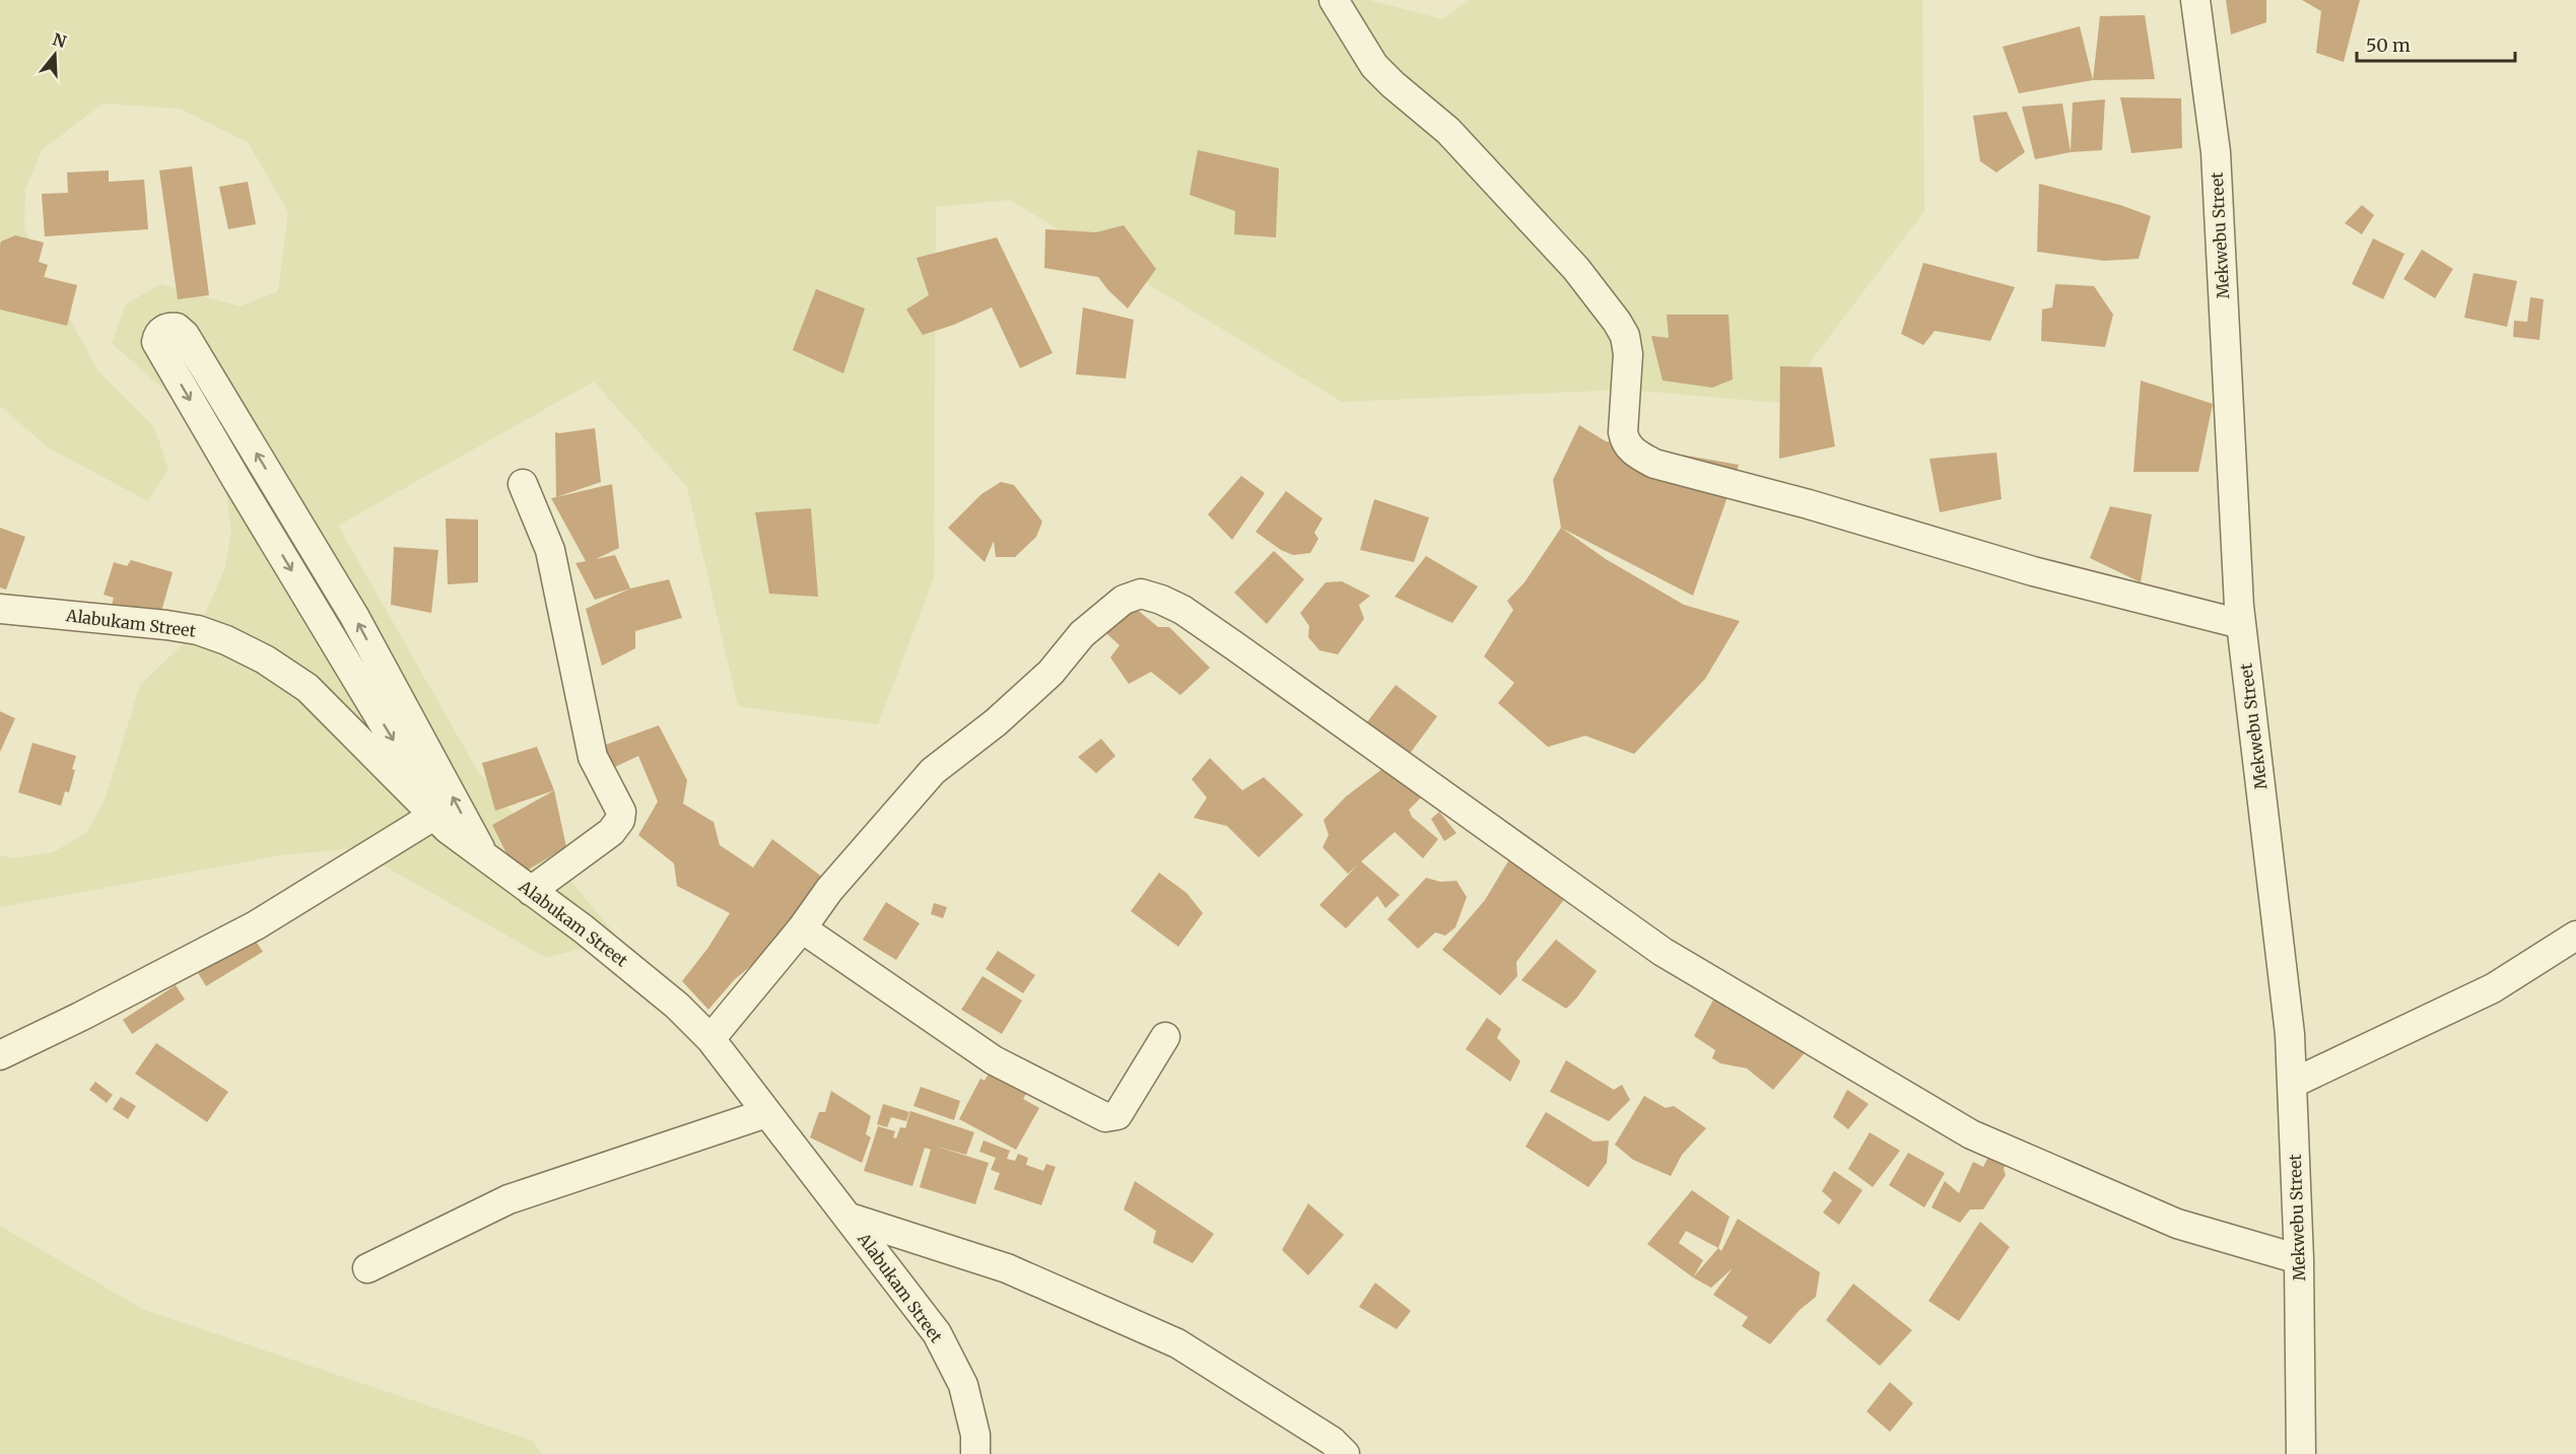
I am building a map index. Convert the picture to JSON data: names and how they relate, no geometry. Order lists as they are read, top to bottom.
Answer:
{
  "streets": {
    "street": ["Mekwebu Street", "Alabukam Street"]
  },
  "scale_bar": "50 m",
  "north": "top"
}
